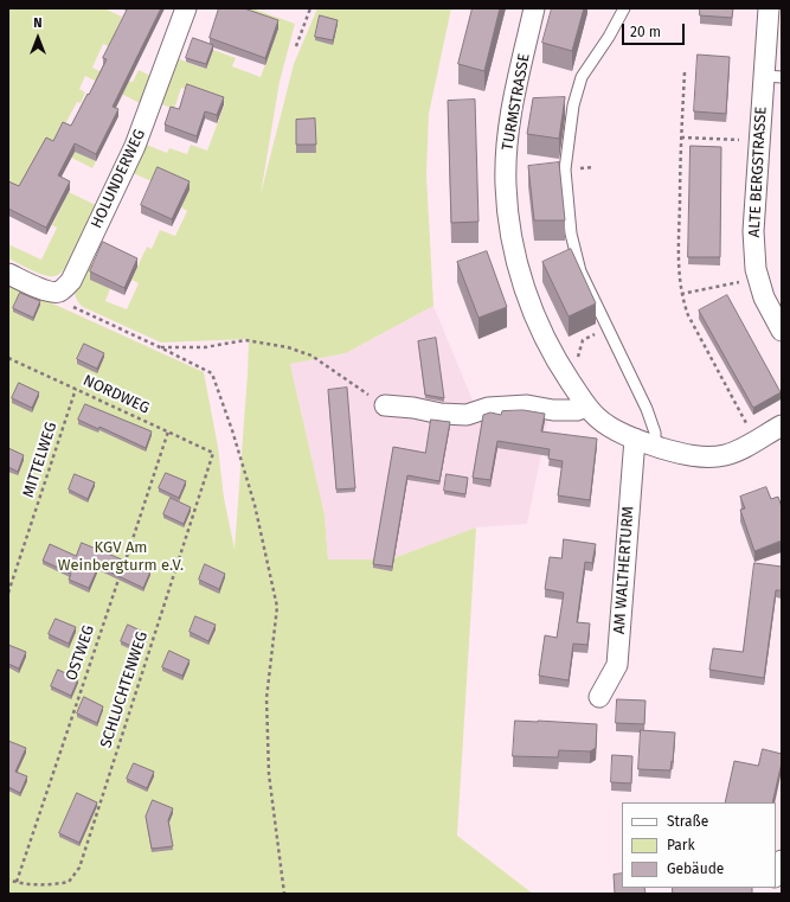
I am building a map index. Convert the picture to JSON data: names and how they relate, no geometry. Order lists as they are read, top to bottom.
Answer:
{
  "streets": {
    "street": [
      "TURMSTRASSE",
      "ALTE BERGSTRASSE",
      "HOLUNDERWEG",
      "AM WALTHERTURM"
    ],
    "path": [
      "NORDWEG",
      "MITTELWEG",
      "OSTWEG",
      "SCHLUCHTENWEG"
    ]
  },
  "crossings": [
    ["TURMSTRASSE", "AM WALTHERTURM"],
    ["NORDWEG", "MITTELWEG"],
    ["NORDWEG", "SCHLUCHTENWEG"],
    ["OSTWEG", "SCHLUCHTENWEG"]
  ],
  "parks": ["KGV Am Weinbergturm e.V."],
  "legend": ["Straße", "Park", "Gebäude"],
  "scale_bar": "20 m",
  "north": "top"
}
